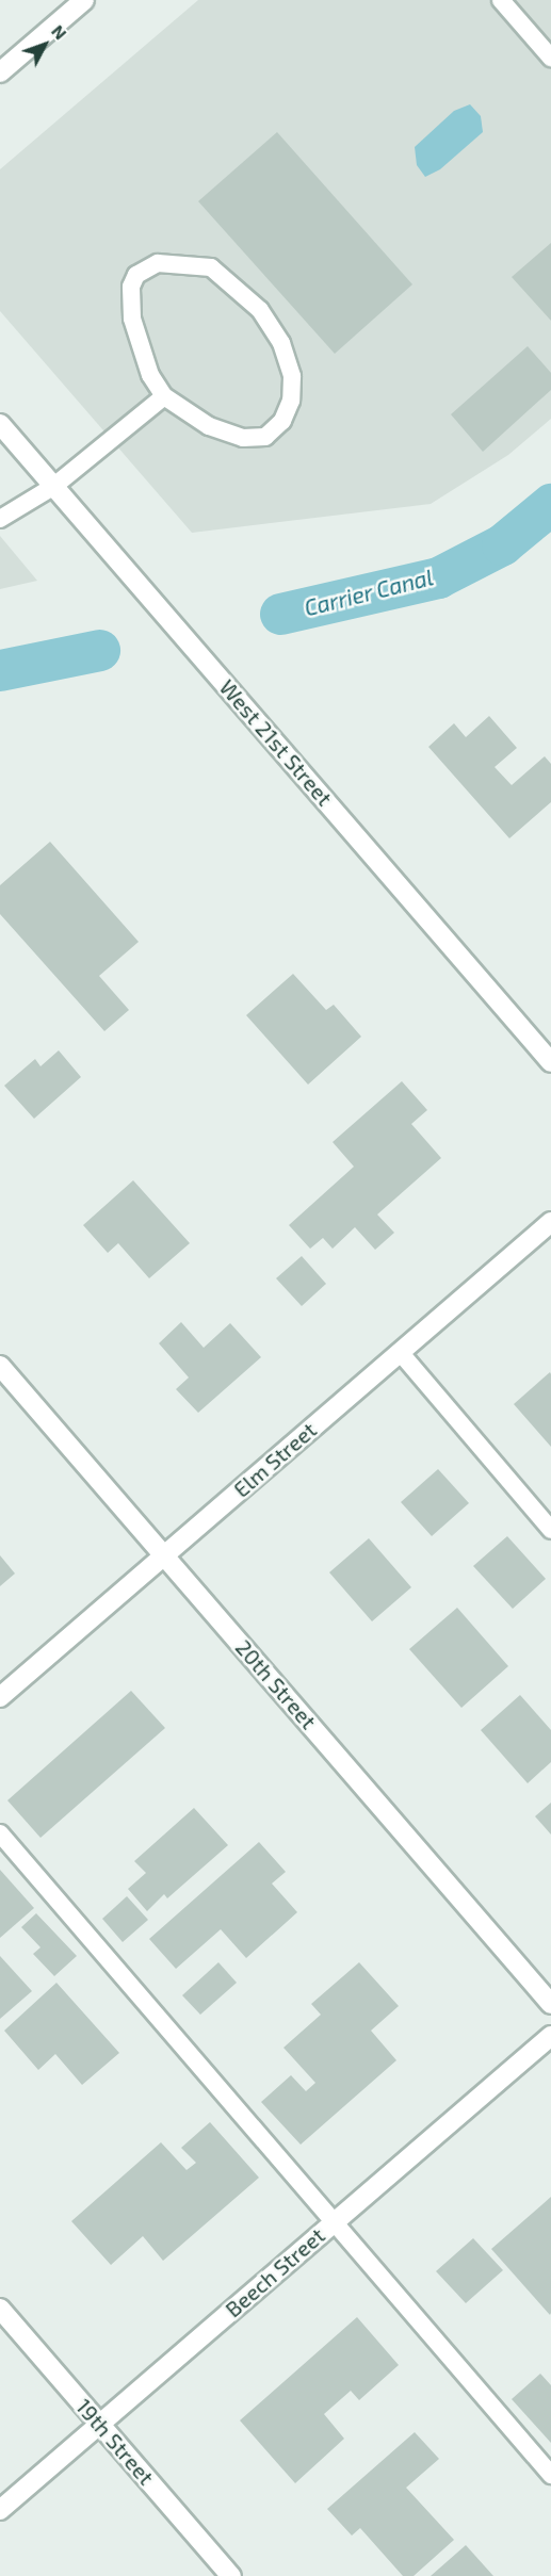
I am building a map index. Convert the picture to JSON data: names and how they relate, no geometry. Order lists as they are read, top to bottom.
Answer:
{
  "streets": {
    "street": [
      "West 21st Street",
      "Elm Street",
      "20th Street",
      "Beech Street",
      "19th Street"
    ]
  },
  "crossings": [
    ["Elm Street", "20th Street"],
    ["Beech Street", "19th Street"]
  ],
  "water": ["Carrier Canal"],
  "north": "top right"
}
